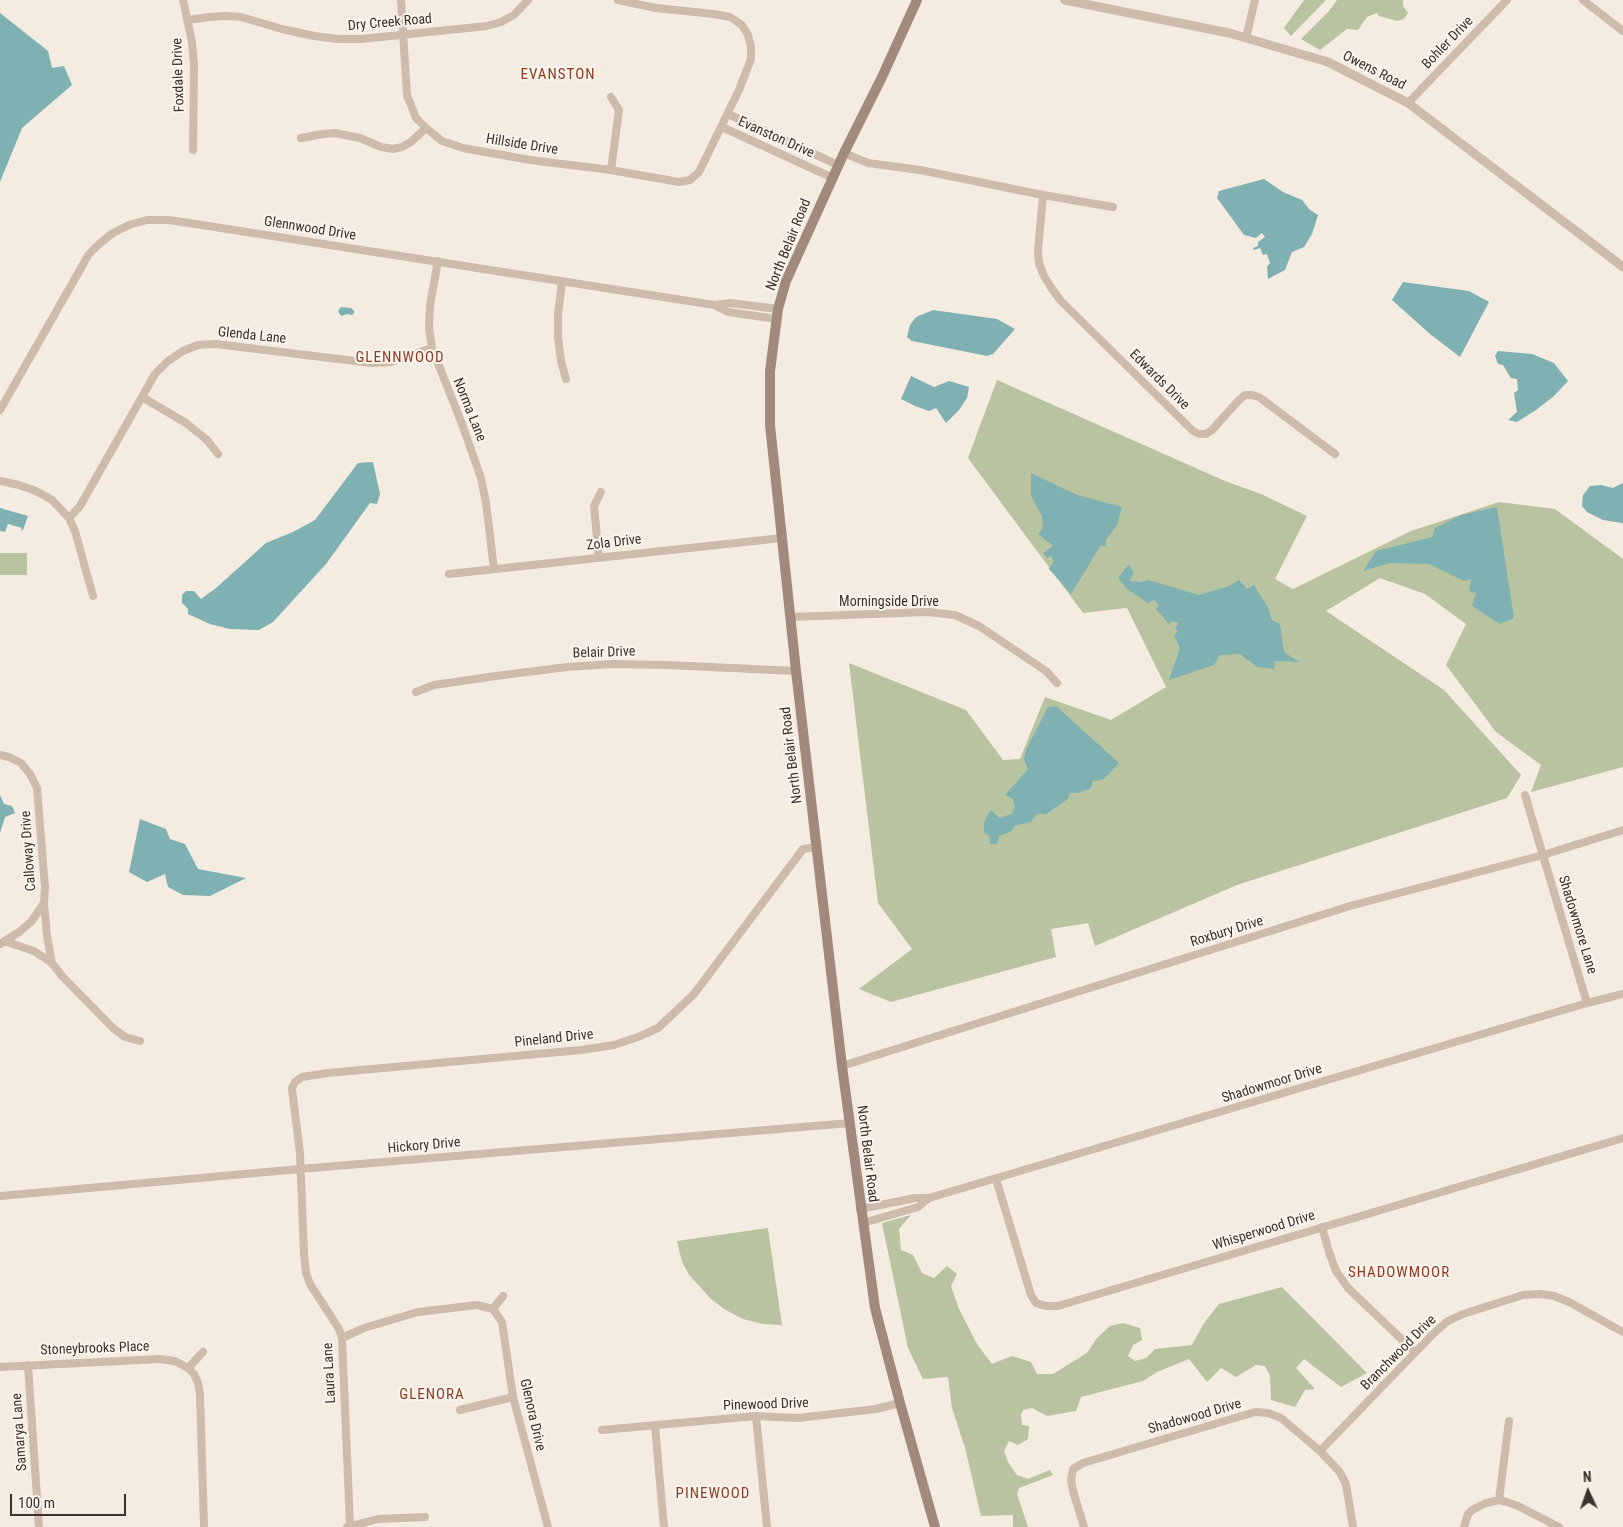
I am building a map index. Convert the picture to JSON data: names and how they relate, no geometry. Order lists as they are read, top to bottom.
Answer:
{
  "streets": {
    "main road": ["North Belair Road"],
    "street": [
      "Dry Creek Road",
      "Bohler Drive",
      "Owens Road",
      "Foxdale Drive",
      "Evanston Drive",
      "Hillside Drive",
      "Glennwood Drive",
      "Glenda Lane",
      "Edwards Drive",
      "Norma Lane",
      "Zola Drive",
      "Morningside Drive",
      "Belair Drive",
      "Calloway Drive",
      "Shadowmore Lane",
      "Roxbury Drive",
      "Pineland Drive",
      "Shadowmoor Drive",
      "Hickory Drive",
      "Whisperwood Drive",
      "Stoneybrooks Place",
      "Branchwood Drive",
      "Laura Lane",
      "Pinewood Drive",
      "Glenora Drive",
      "Shadowood Drive",
      "Samarya Lane"
    ]
  },
  "crossings": [
    ["Dry Creek Road", "Foxdale Drive"],
    ["Dry Creek Road", "Hillside Drive"],
    ["Bohler Drive", "Owens Road"],
    ["Evanston Drive", "Hillside Drive"],
    ["Evanston Drive", "North Belair Road"],
    ["Glennwood Drive", "North Belair Road"],
    ["Glennwood Drive", "Norma Lane"],
    ["North Belair Road", "Zola Drive"],
    ["North Belair Road", "Morningside Drive"],
    ["North Belair Road", "Belair Drive"],
    ["North Belair Road", "Roxbury Drive"],
    ["North Belair Road", "Pineland Drive"],
    ["North Belair Road", "Shadowmoor Drive"],
    ["North Belair Road", "Hickory Drive"],
    ["North Belair Road", "Pinewood Drive"],
    ["Glenda Lane", "Norma Lane"],
    ["Norma Lane", "Zola Drive"],
    ["Shadowmore Lane", "Roxbury Drive"],
    ["Shadowmore Lane", "Shadowmoor Drive"],
    ["Pineland Drive", "Hickory Drive"],
    ["Pineland Drive", "Laura Lane"],
    ["Shadowmoor Drive", "Whisperwood Drive"],
    ["Hickory Drive", "Laura Lane"],
    ["Stoneybrooks Place", "Samarya Lane"],
    ["Branchwood Drive", "Shadowood Drive"]
  ],
  "districts": [
    "EVANSTON",
    "GLENNWOOD",
    "SHADOWMOOR",
    "GLENORA",
    "PINEWOOD"
  ],
  "scale_bar": "100 m",
  "north": "top"
}
